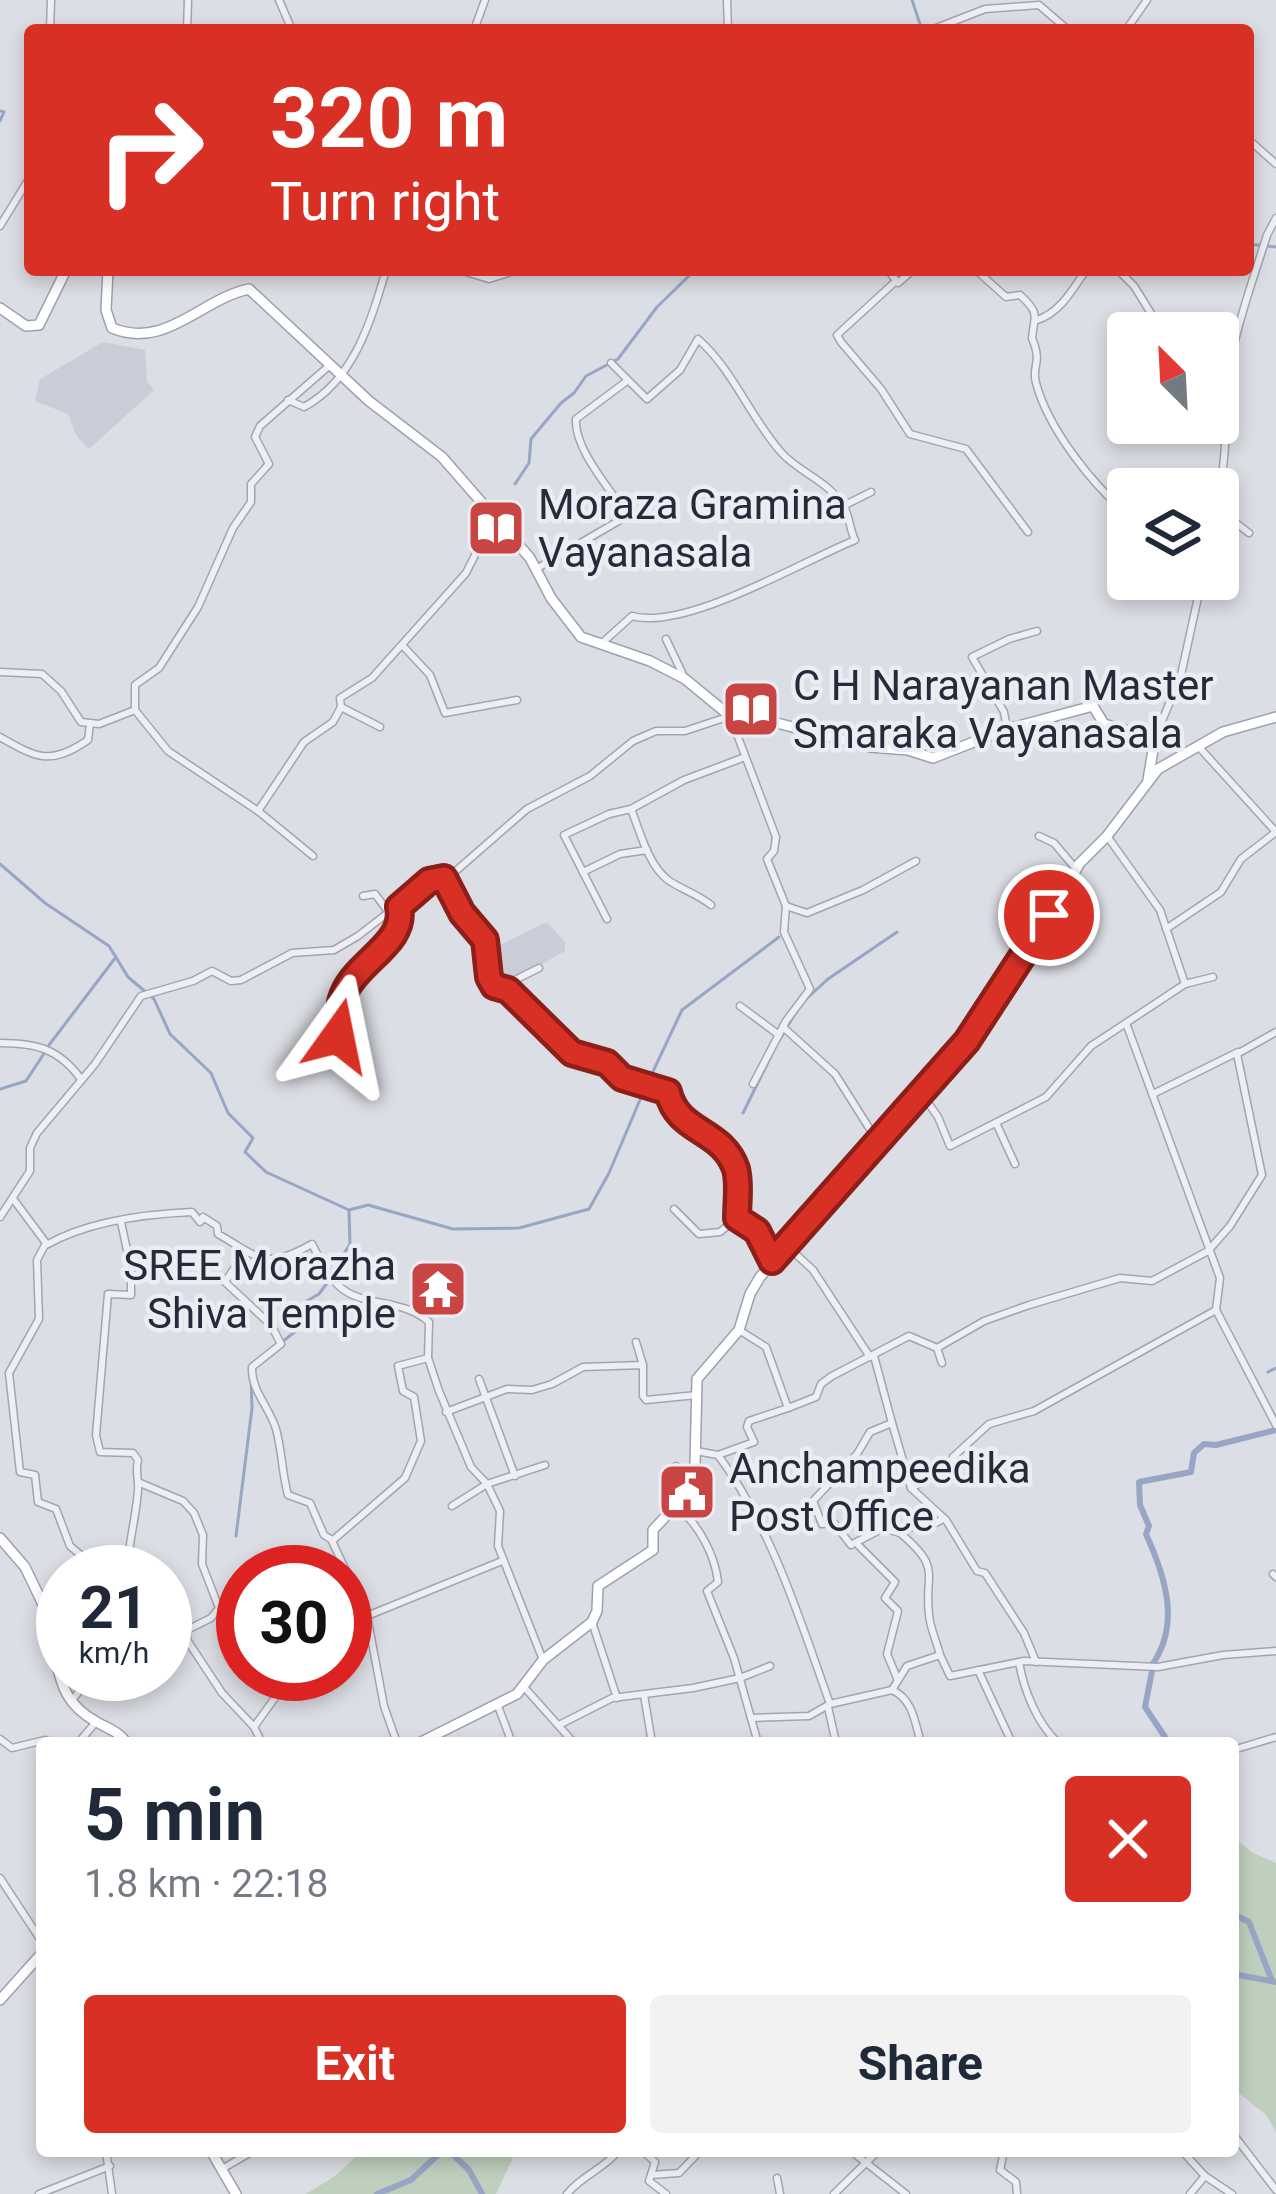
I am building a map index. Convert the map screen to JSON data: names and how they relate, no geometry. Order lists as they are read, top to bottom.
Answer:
{
  "places": {
    "library": ["Moraza Gramina Vayanasala", "C H Narayanan Master Smaraka Vayanasala"],
    "temple": ["SREE Morazha Shiva Temple"],
    "public building": ["Anchampeedika Post Office"]
  },
  "north": "top left",
  "page": {
    "turn": ["320 m", "Turn right"],
    "speed": "21 km/h",
    "limit": "30",
    "heading": ["5 min", "1.8 km · 22:18"],
    "buttons": ["Exit", "Share"]
  }
}
